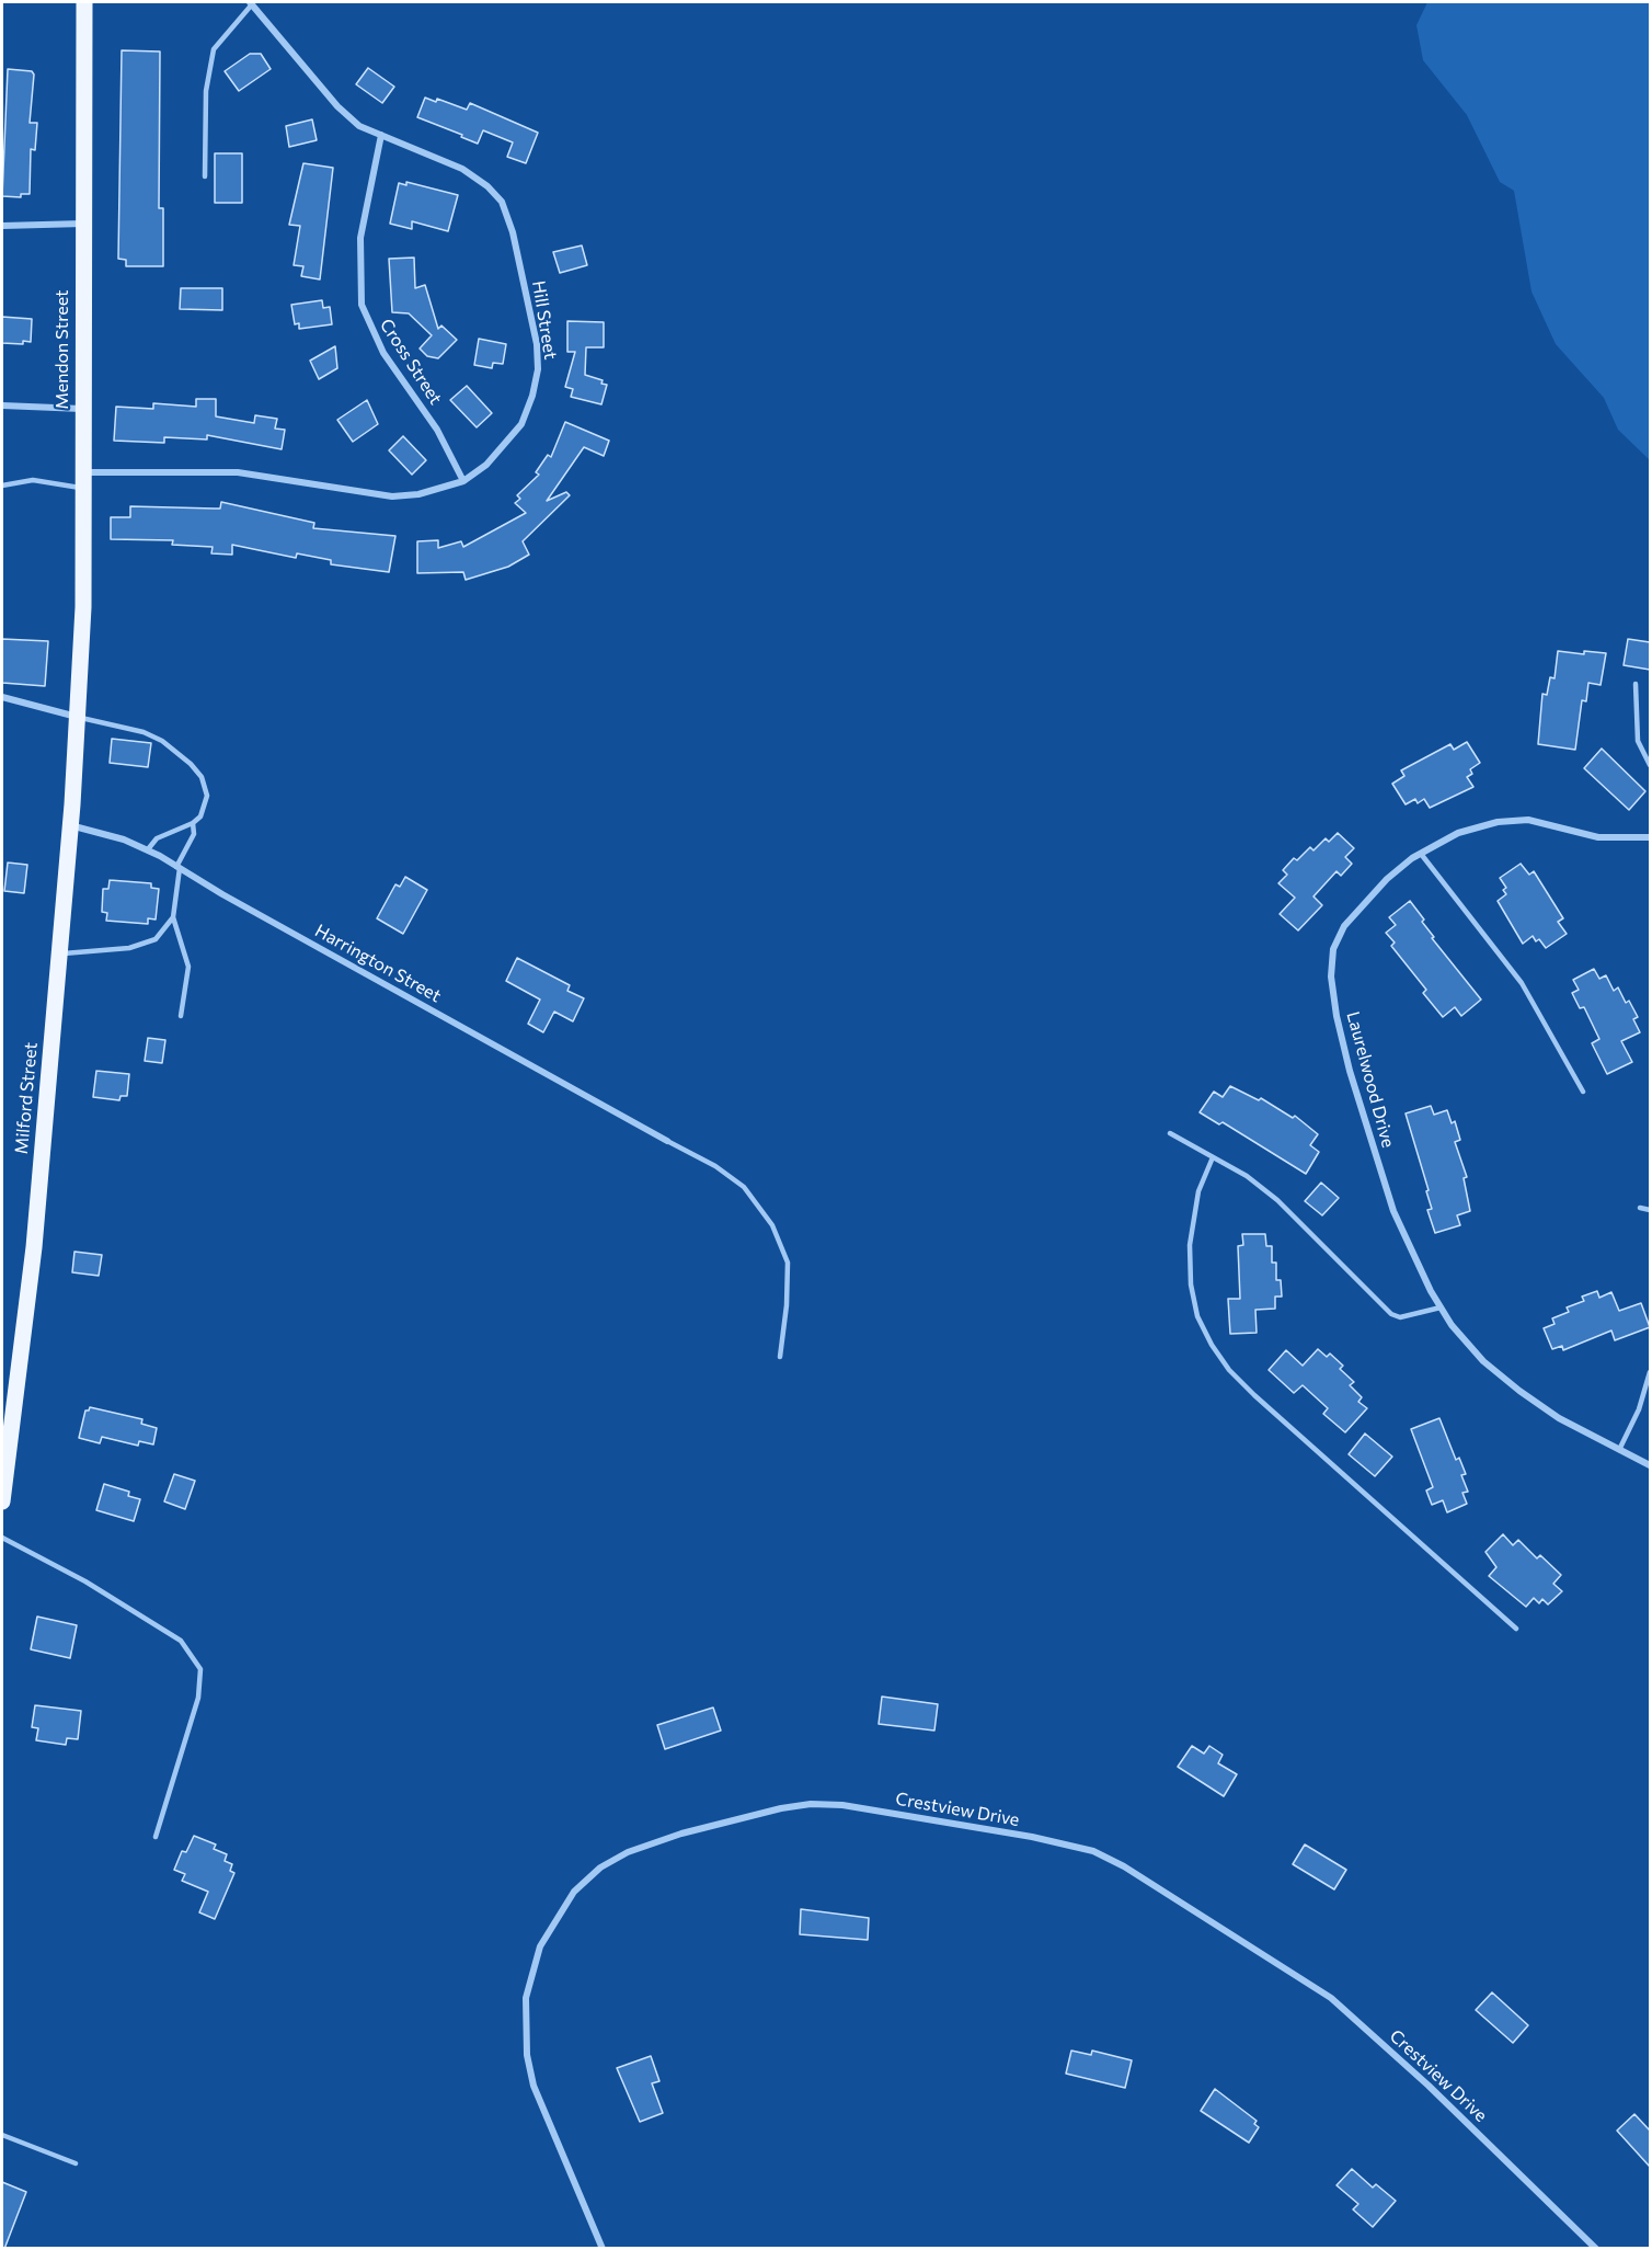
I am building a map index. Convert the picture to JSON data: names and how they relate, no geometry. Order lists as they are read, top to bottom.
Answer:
{
  "streets": {
    "main road": ["Mendon Street", "Milford Street"],
    "street": [
      "Hill Street",
      "Cross Street",
      "Harrington Street",
      "Laurelwood Drive",
      "Crestview Drive"
    ]
  },
  "crossings": [
    ["Hill Street", "Mendon Street"],
    ["Hill Street", "Cross Street"],
    ["Mendon Street", "Milford Street"],
    ["Harrington Street", "Milford Street"]
  ]
}
